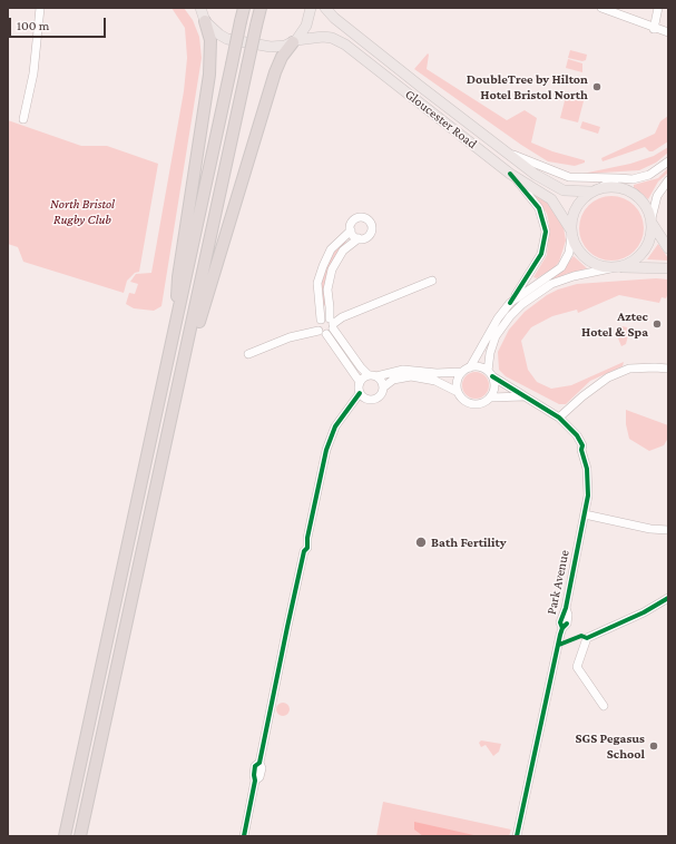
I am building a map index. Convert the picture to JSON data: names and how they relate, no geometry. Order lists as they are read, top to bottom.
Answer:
{
  "streets": {
    "main road": ["Gloucester Road"],
    "street": ["Park Avenue"]
  },
  "parks": ["North Bristol Rugby Club"],
  "places": [
    "DoubleTree by Hilton Hotel Bristol North",
    "Aztec Hotel & Spa",
    "Bath Fertility",
    "SGS Pegasus School"
  ],
  "scale_bar": "100 m"
}
